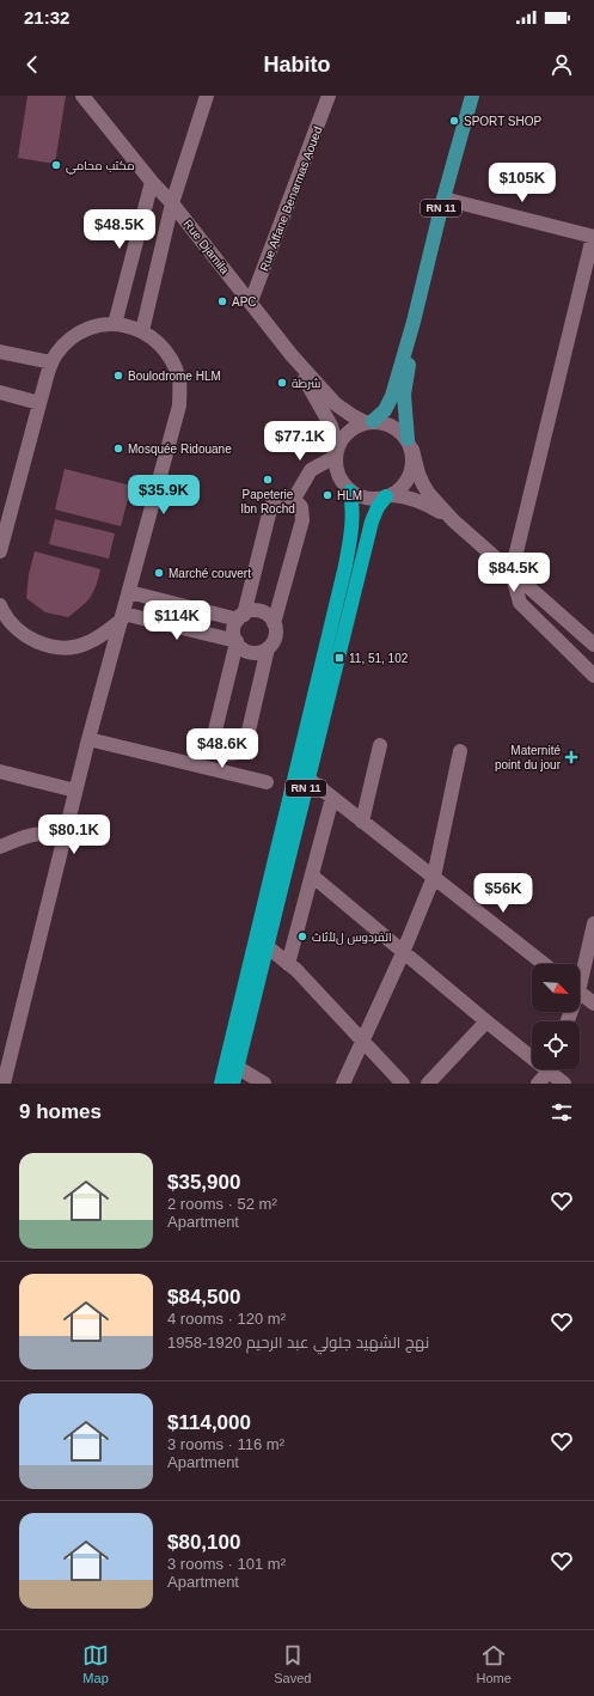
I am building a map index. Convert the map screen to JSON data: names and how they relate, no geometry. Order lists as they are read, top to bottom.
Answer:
{
  "streets": {
    "highway": ["RN 11"],
    "street": ["Rue Affane Benarmas Aoued", "Rue Djamila"]
  },
  "crossings": [
    ["Rue Affane Benarmas Aoued", "Rue Djamila"]
  ],
  "places": {
    "other": [
      "SPORT SHOP",
      "مكتب محامي",
      "APC",
      "Boulodrome HLM",
      "شرطة",
      "Mosquée Ridouane",
      "Papeterie Ibn Rochd",
      "HLM",
      "Marché couvert",
      "الفردوس لﻷثاث"
    ],
    "transit": ["11, 51, 102"],
    "health": ["Maternité point du jour"]
  },
  "north": "bottom right",
  "page": {
    "status": "21:32",
    "header": "Habito",
    "price": [
      "$105K",
      "$48.5K",
      "$77.1K",
      "$35.9K",
      "$84.5K",
      "$114K",
      "$48.6K",
      "$80.1K",
      "$56K"
    ],
    "heading": "9 homes",
    "list": [
      {
        "name": "$35,900",
        "note": "2 rooms · 52 m² · Apartment"
      },
      {
        "name": "$84,500",
        "note": "4 rooms · 120 m² · نهج الشهيد جلولي عبد الرحيم 1920-1958"
      },
      {
        "name": "$114,000",
        "note": "3 rooms · 116 m² · Apartment"
      },
      {
        "name": "$80,100",
        "note": "3 rooms · 101 m² · Apartment"
      }
    ],
    "tabs": ["Map", "Saved", "Home"]
  }
}
